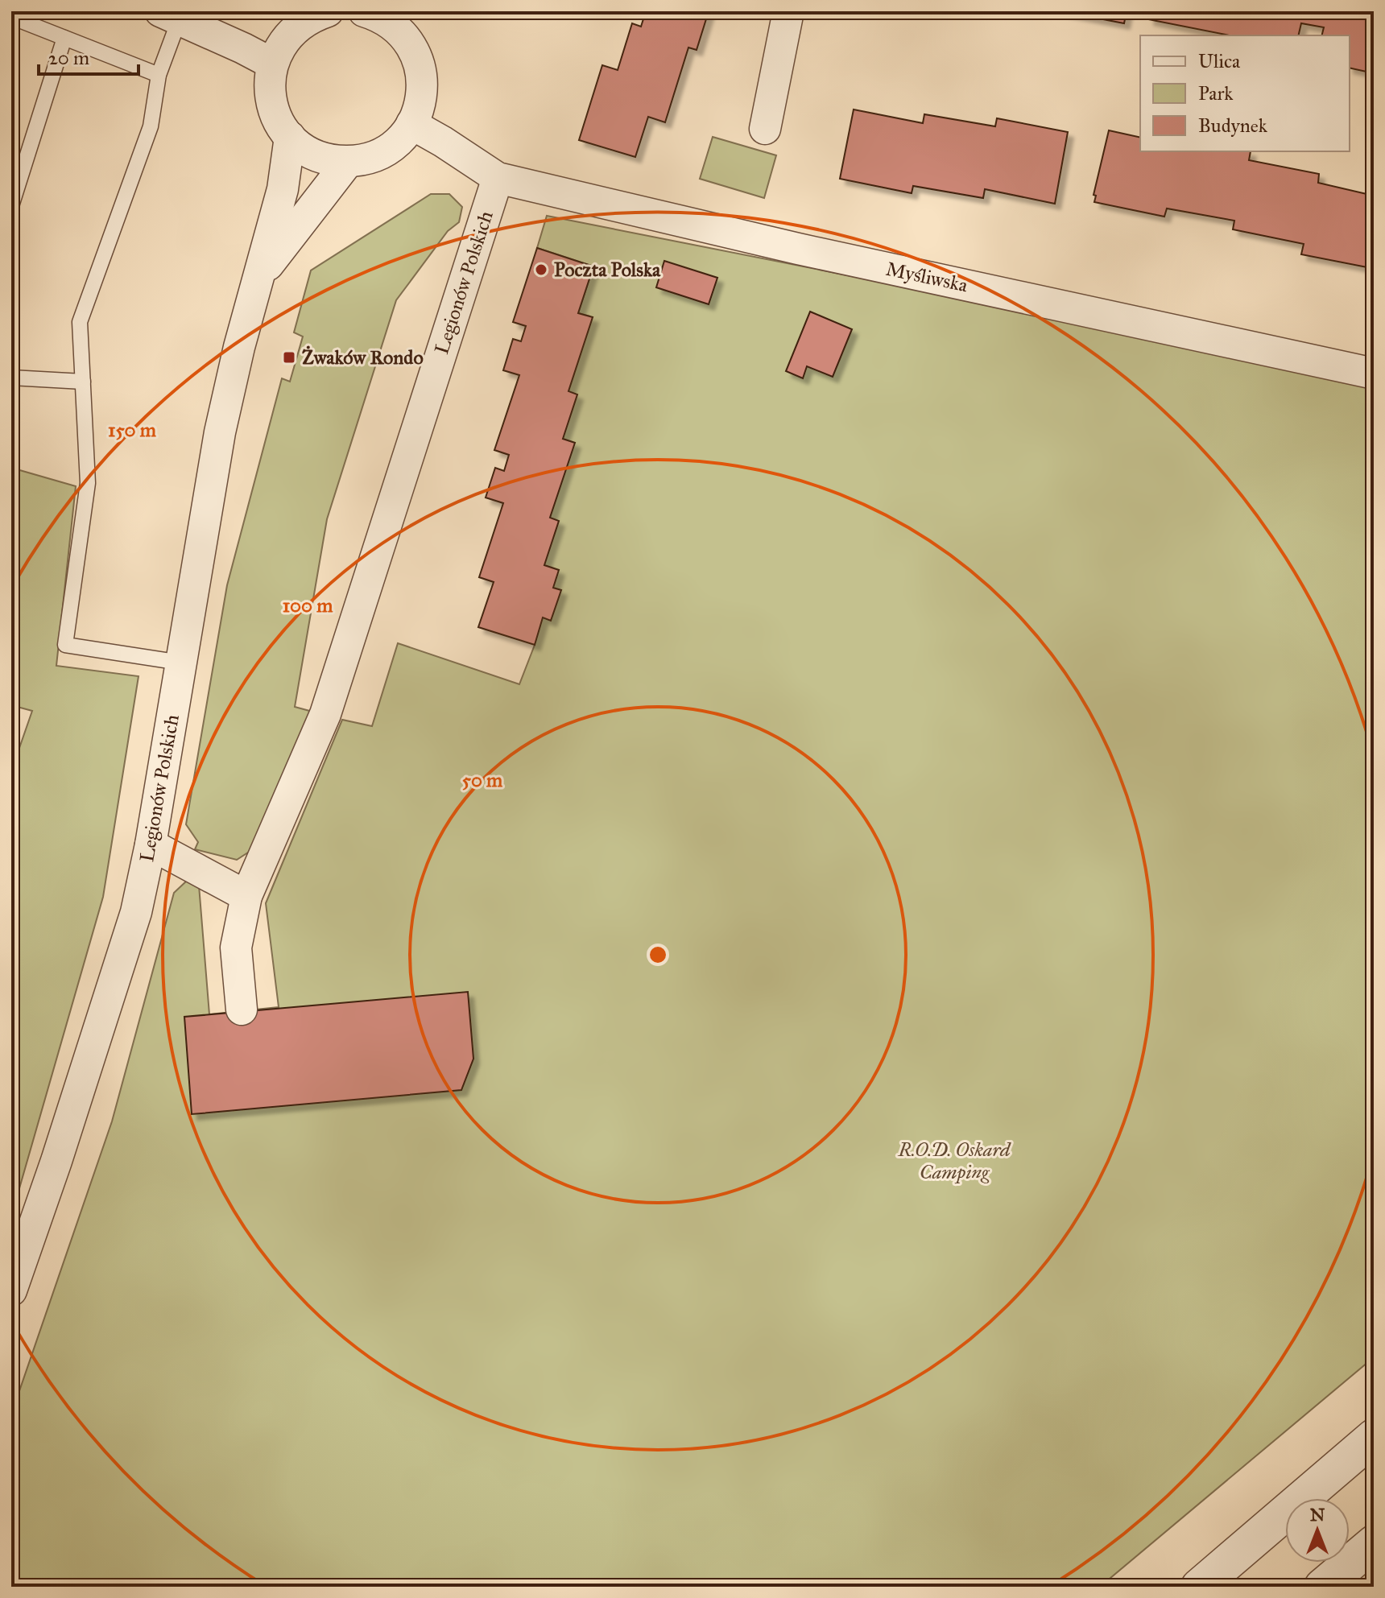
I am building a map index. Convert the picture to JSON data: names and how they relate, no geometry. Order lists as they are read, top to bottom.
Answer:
{
  "streets": {
    "street": ["Myśliwska", "Legionów Polskich"]
  },
  "crossings": [
    ["Myśliwska", "Legionów Polskich"]
  ],
  "parks": ["R.O.D. Oskard Camping"],
  "places": {
    "other": ["Poczta Polska"],
    "transit": ["Żwaków Rondo"]
  },
  "legend": ["Ulica", "Park", "Budynek"],
  "scale_bar": "20 m",
  "north": "top",
  "rings": ["150 m", "100 m", "50 m"]
}
